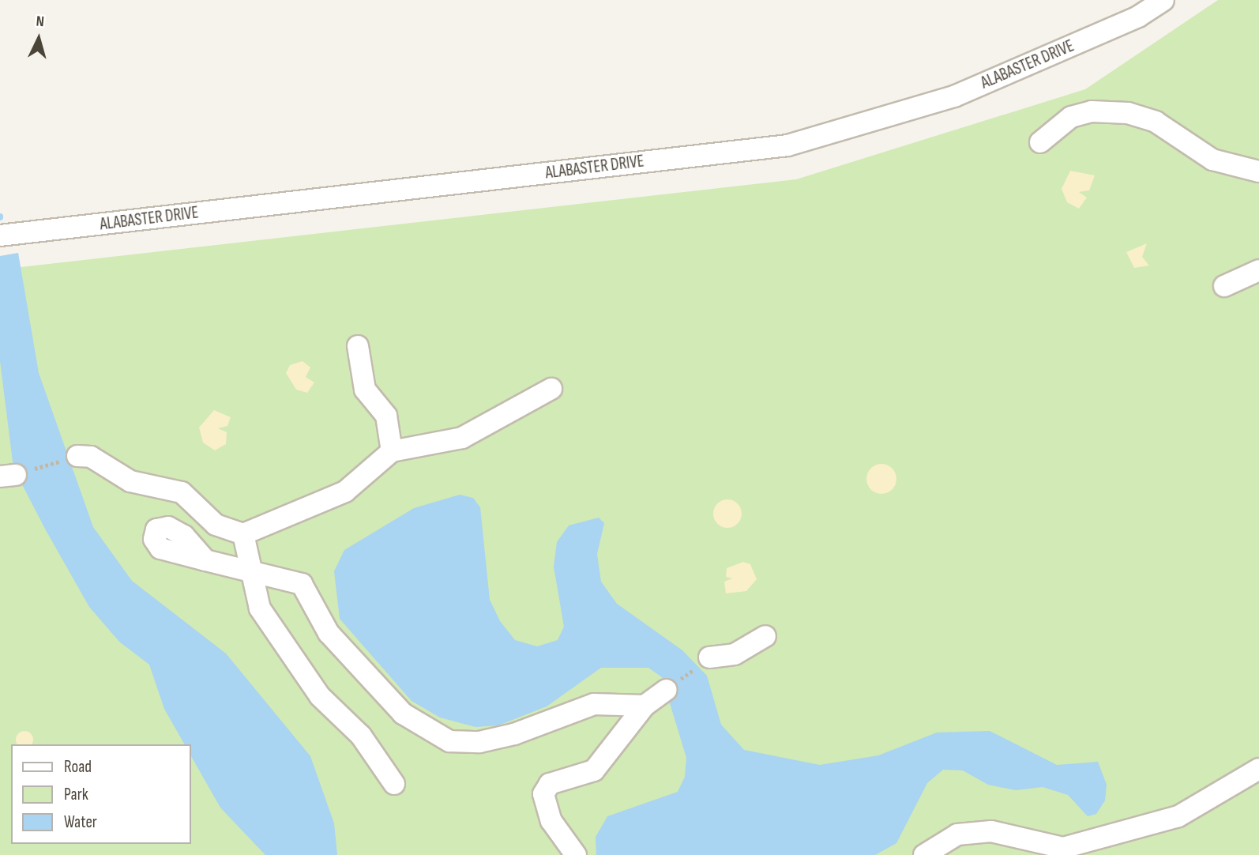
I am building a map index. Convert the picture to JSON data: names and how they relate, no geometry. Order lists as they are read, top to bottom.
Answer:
{
  "streets": {
    "street": ["ALABASTER DRIVE"]
  },
  "legend": ["Road", "Park", "Water"],
  "north": "top"
}
